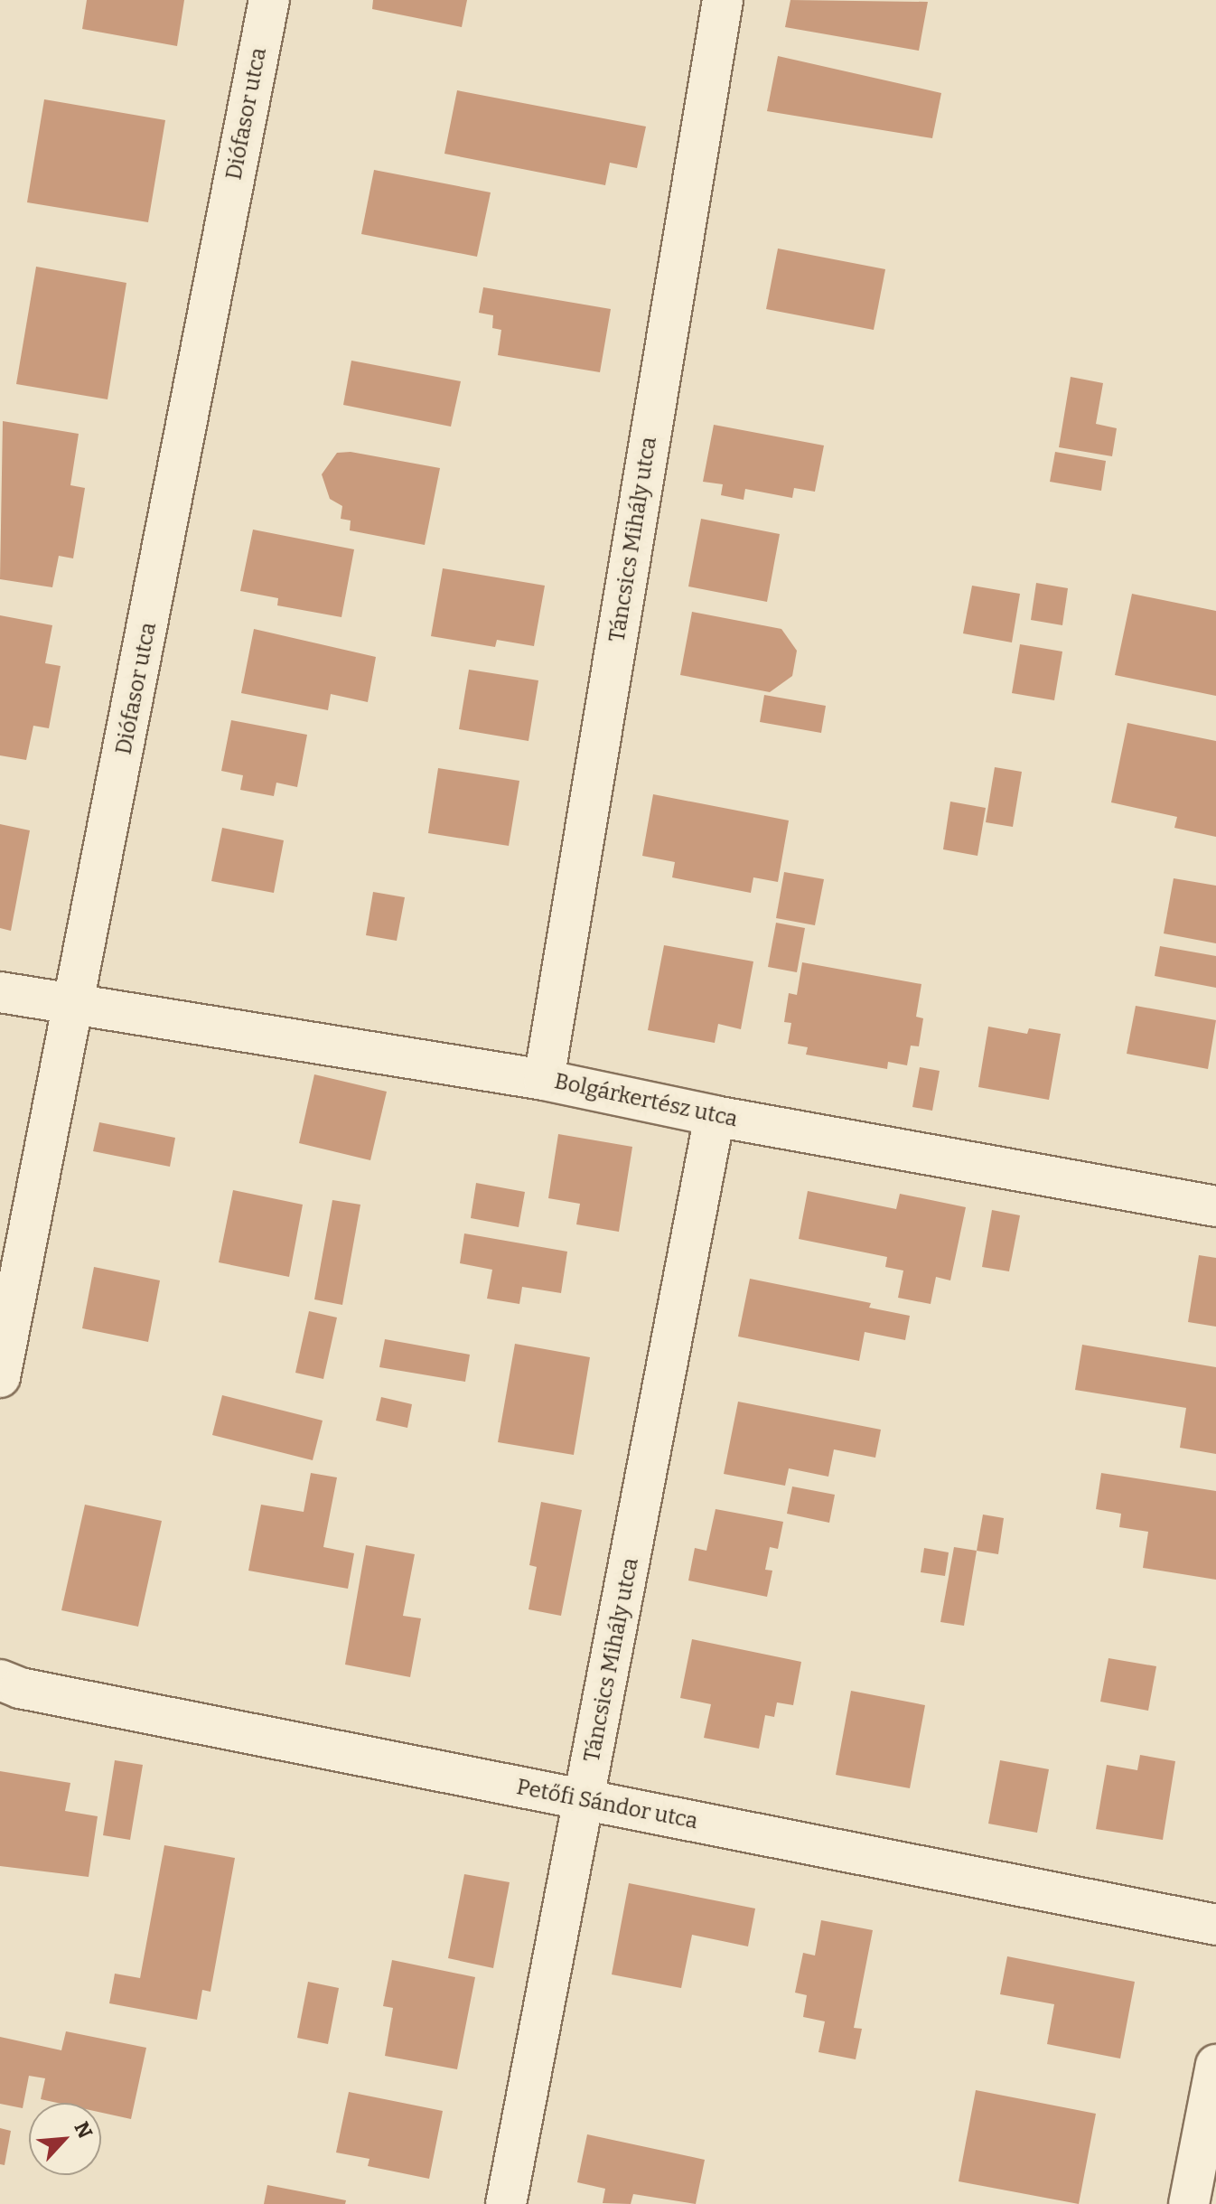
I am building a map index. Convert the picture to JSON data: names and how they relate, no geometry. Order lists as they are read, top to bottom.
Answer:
{
  "streets": {
    "street": [
      "Diófasor utca",
      "Táncsics Mihály utca",
      "Bolgárkertész utca",
      "Petőfi Sándor utca"
    ]
  },
  "crossings": [
    ["Diófasor utca", "Bolgárkertész utca"],
    ["Táncsics Mihály utca", "Bolgárkertész utca"],
    ["Táncsics Mihály utca", "Petőfi Sándor utca"]
  ],
  "north": "top right"
}
